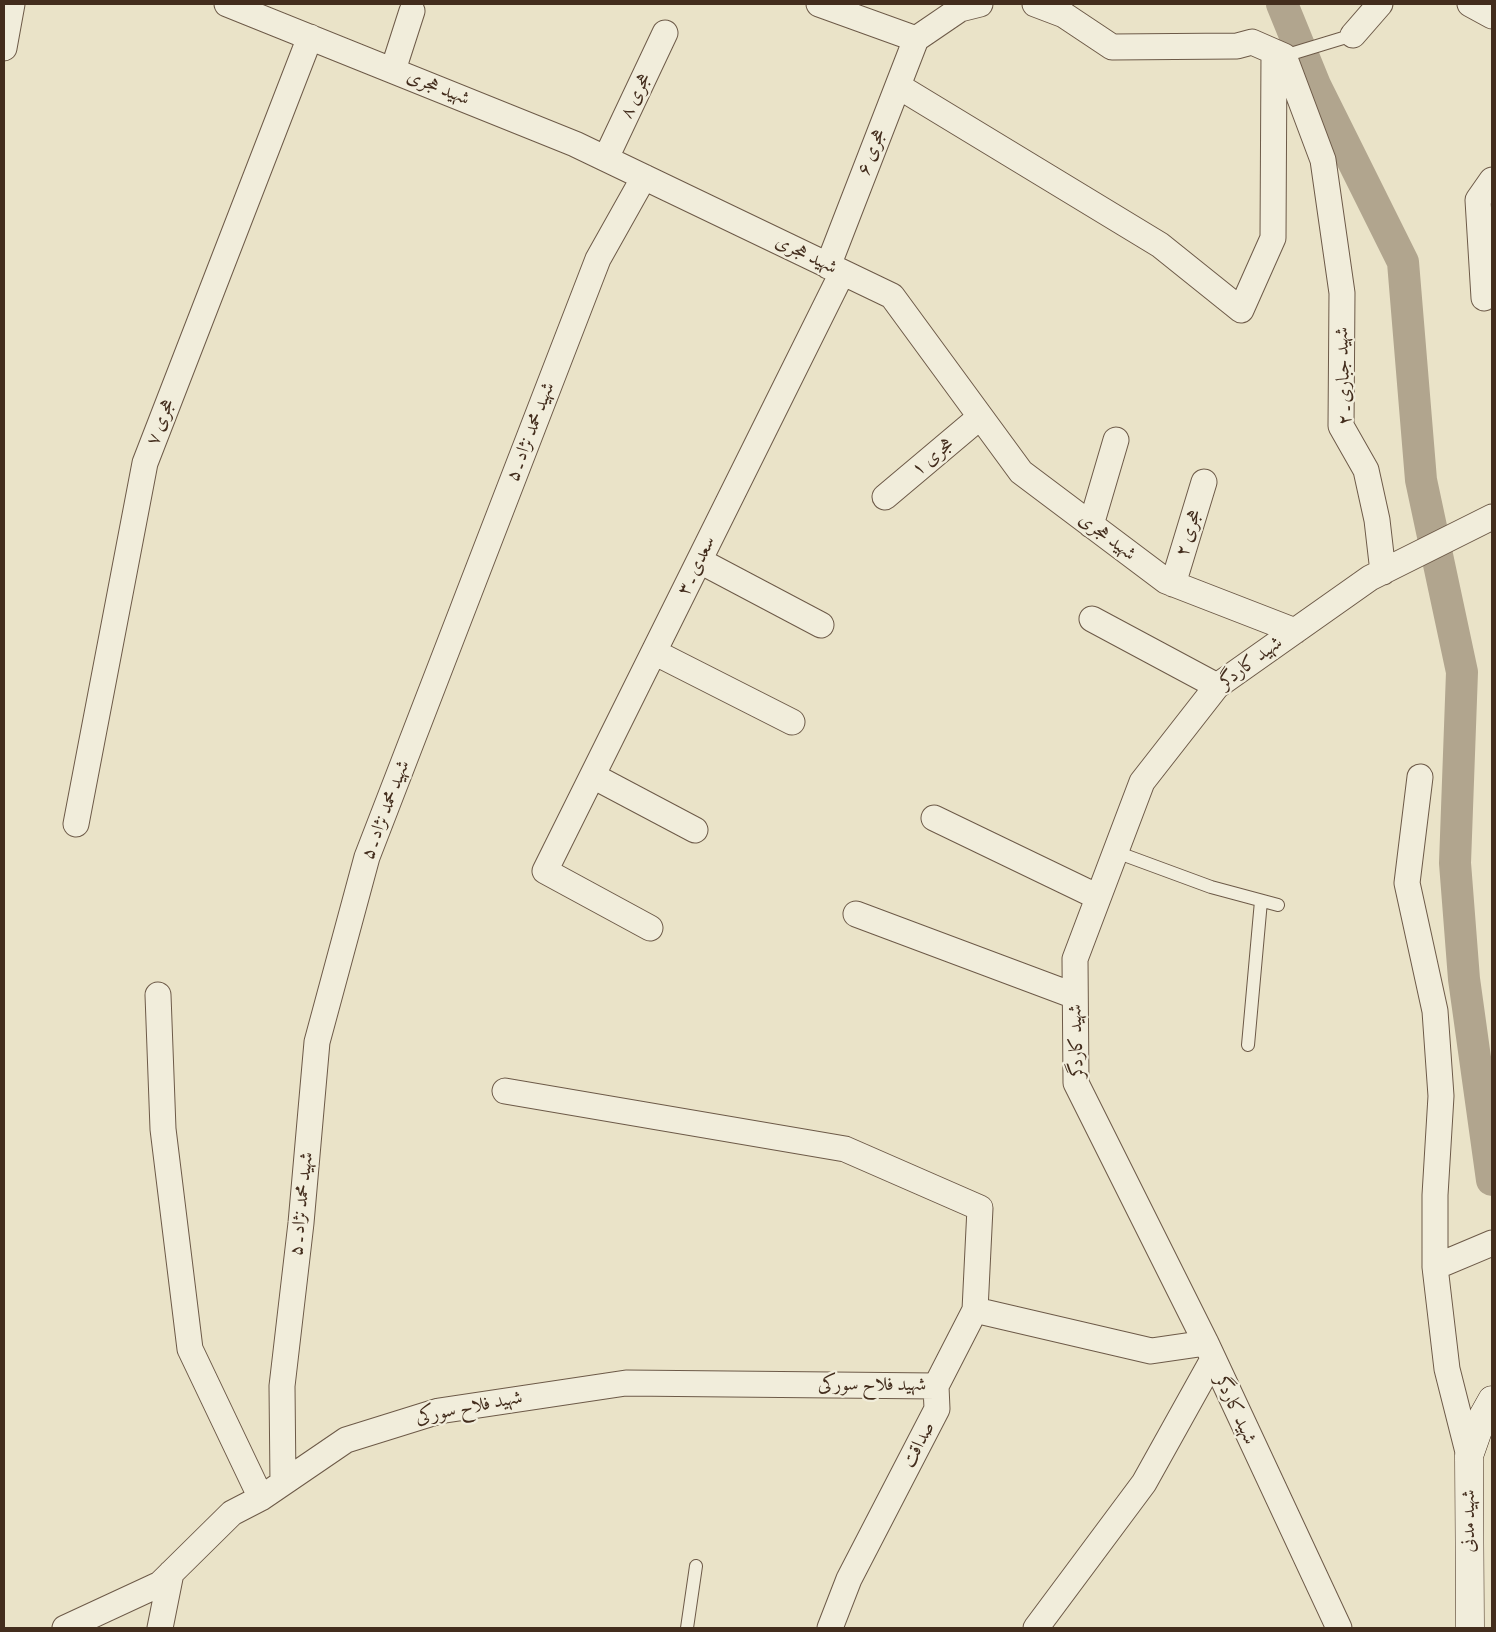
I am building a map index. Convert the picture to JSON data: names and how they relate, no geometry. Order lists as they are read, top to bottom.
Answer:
{
  "streets": {
    "street": [
      "شهید هجری",
      "هجری ۸",
      "هجری ۶",
      "شهید جباری ـ ۲",
      "هجری ۷",
      "شهید محمد نژاد ـ ۵",
      "هجری ۱",
      "هجری ۲",
      "سعدی ـ ۳",
      "شهید کاردگر",
      "شهید فلاح سورکی",
      "صداقت",
      "شهید مدنی"
    ]
  },
  "crossings": [
    ["شهید هجری", "هجری ۸"],
    ["شهید هجری", "هجری ۶"],
    ["شهید هجری", "هجری ۷"],
    ["شهید هجری", "شهید محمد نژاد ـ ۵"],
    ["شهید هجری", "هجری ۱"],
    ["شهید هجری", "هجری ۲"],
    ["شهید هجری", "سعدی ـ ۳"],
    ["شهید هجری", "شهید کاردگر"],
    ["هجری ۶", "سعدی ـ ۳"],
    ["شهید جباری ـ ۲", "شهید کاردگر"],
    ["شهید محمد نژاد ـ ۵", "شهید فلاح سورکی"],
    ["شهید فلاح سورکی", "صداقت"]
  ]
}
